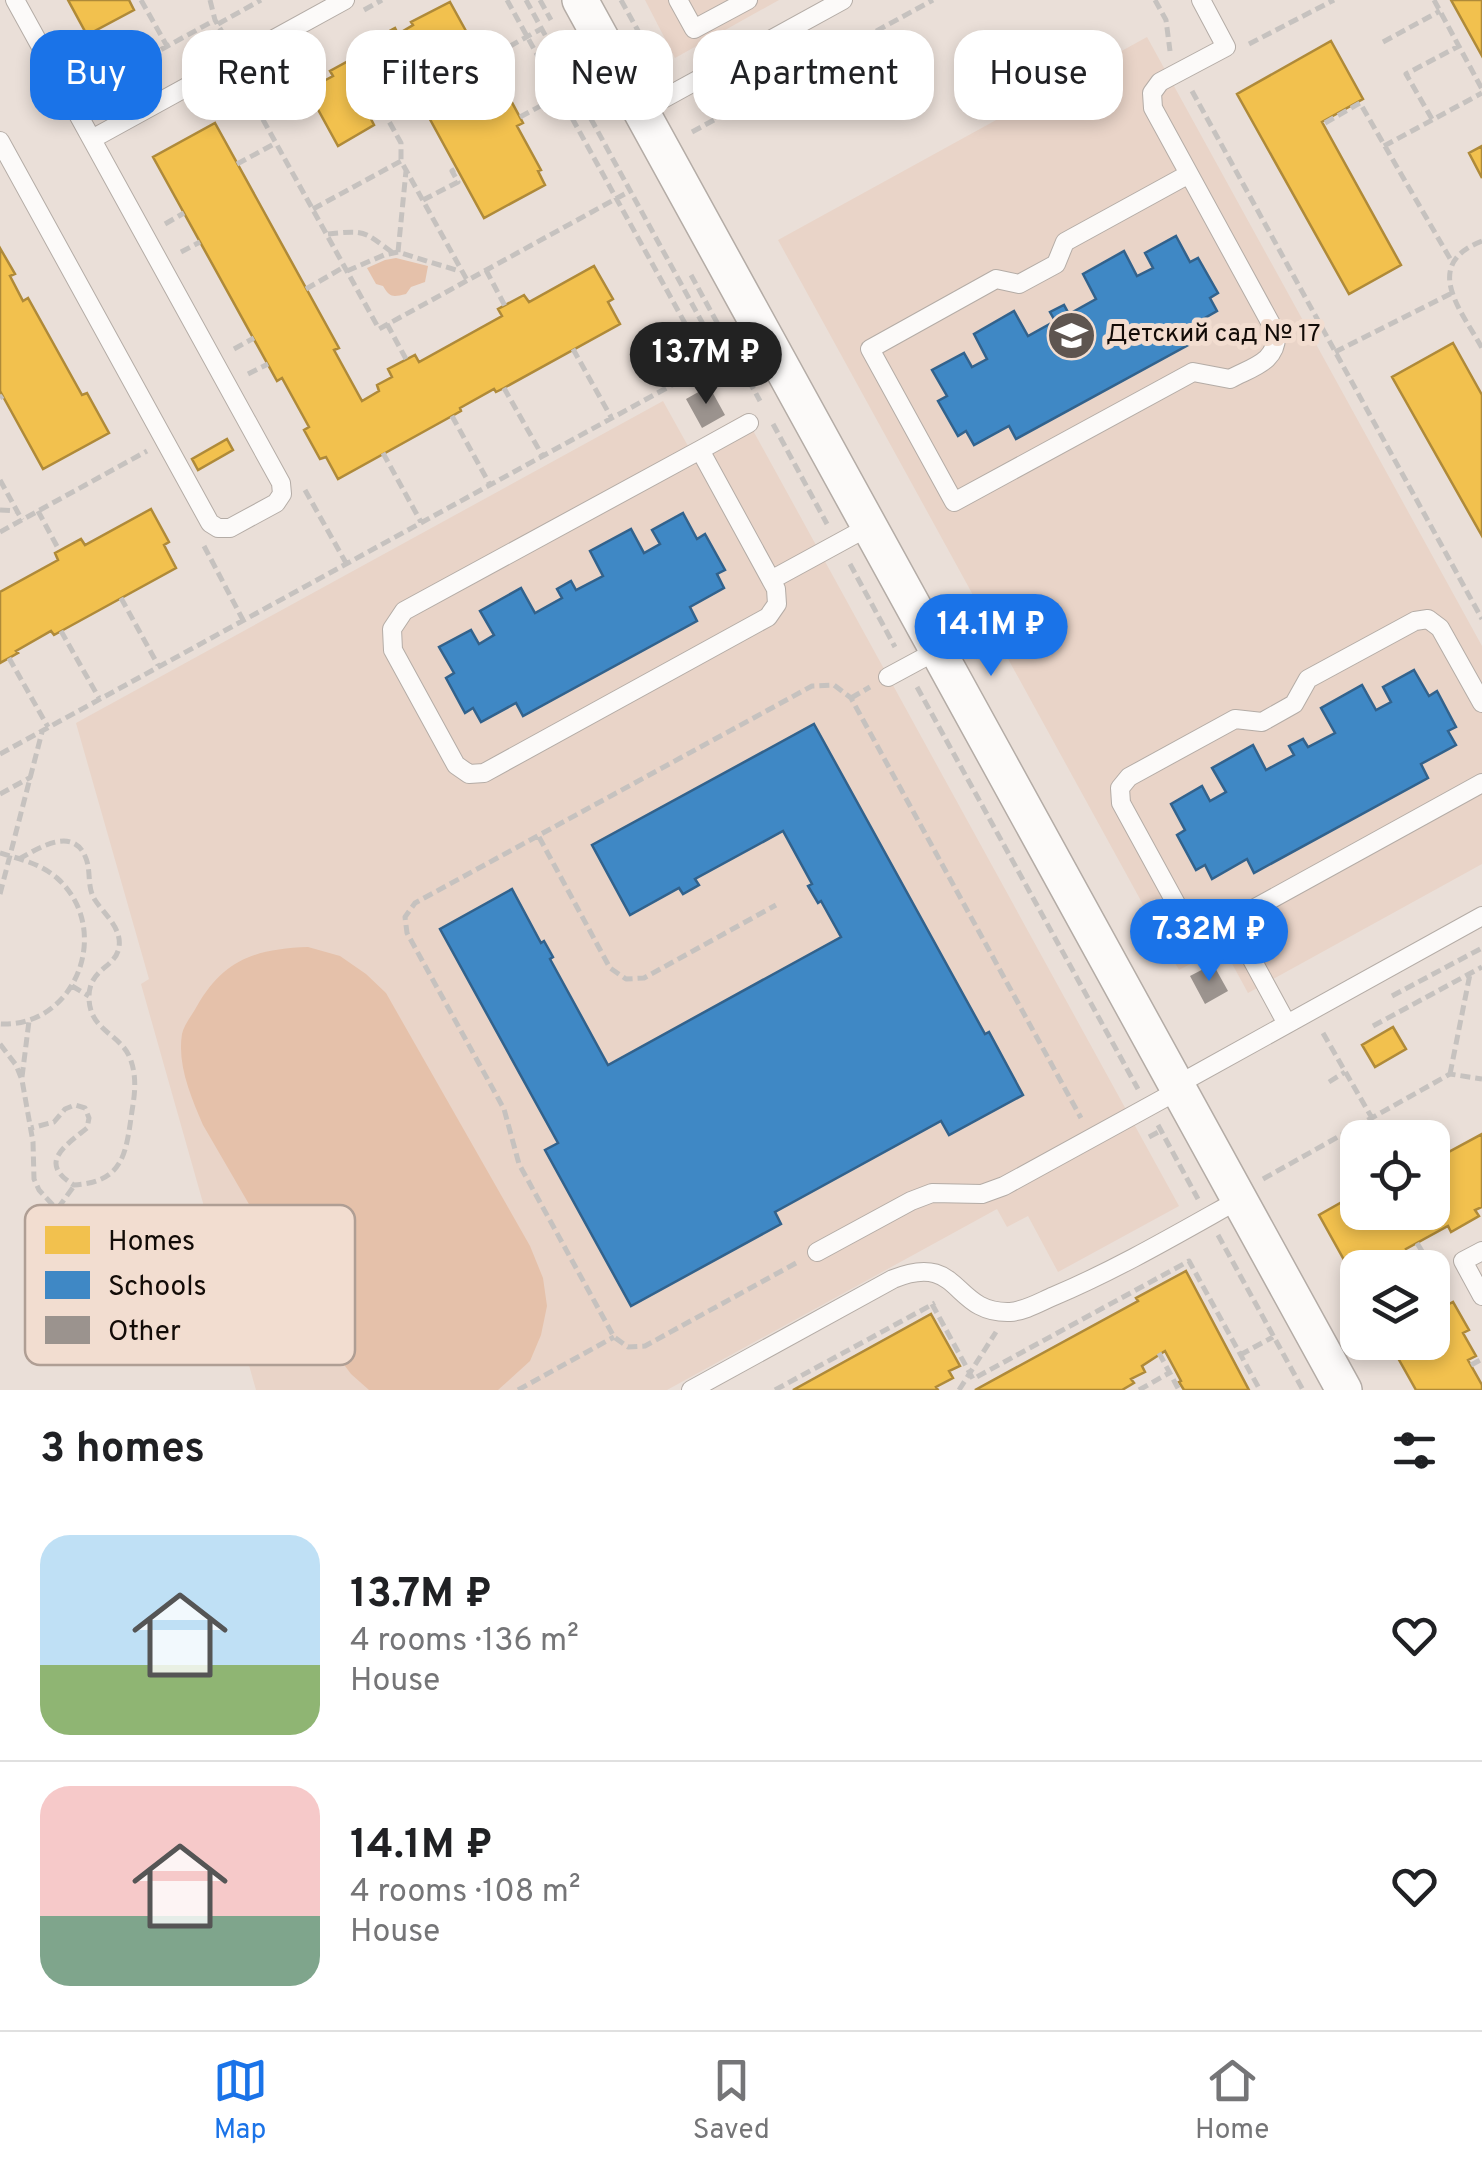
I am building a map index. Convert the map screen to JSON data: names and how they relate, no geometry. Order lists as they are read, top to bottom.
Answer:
{
  "places": {
    "school or university": ["Детский сад № 17"]
  },
  "legend": ["Homes", "Schools", "Other"],
  "page": {
    "chip": [
      "Buy",
      "Rent",
      "Filters",
      "New",
      "Apartment",
      "House"
    ],
    "price": ["13.7M ₽", "14.1M ₽", "7.32M ₽"],
    "heading": "3 homes",
    "list": [
      {
        "name": "13.7M ₽",
        "note": "4 rooms · 136 m² · House"
      },
      {
        "name": "14.1M ₽",
        "note": "4 rooms · 108 m² · House"
      }
    ],
    "tabs": ["Map", "Saved", "Home"]
  }
}
